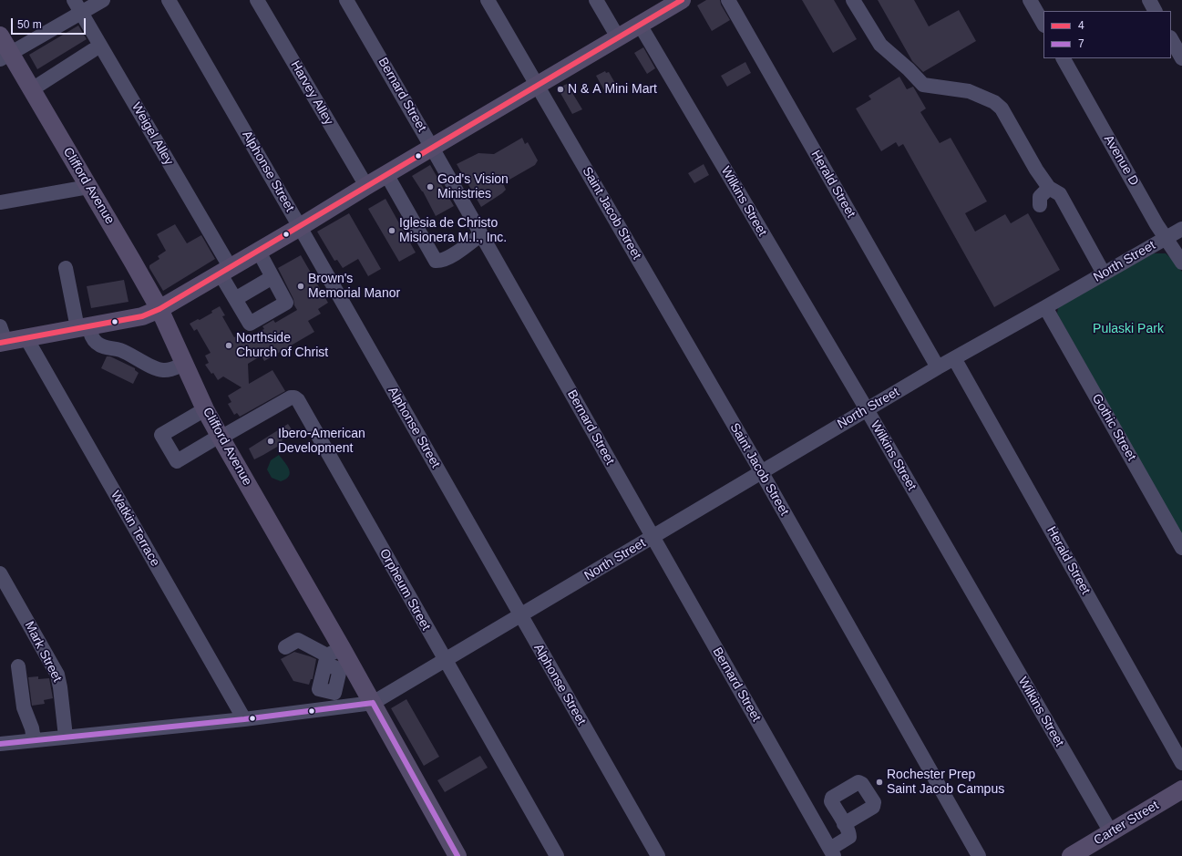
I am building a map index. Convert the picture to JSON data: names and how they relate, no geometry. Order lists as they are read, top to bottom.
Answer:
{
  "streets": {
    "main road": ["Clifford Avenue", "Carter Street"],
    "street": [
      "Harvey Alley",
      "Bernard Street",
      "Weigel Alley",
      "Avenue D",
      "Alphonse Street",
      "Herald Street",
      "Wilkins Street",
      "Saint Jacob Street",
      "North Street",
      "Gothic Street",
      "Watkin Terrace",
      "Orpheum Street",
      "Mark Street"
    ]
  },
  "crossings": [
    ["Bernard Street", "North Street"],
    ["Avenue D", "North Street"],
    ["Alphonse Street", "North Street"],
    ["Herald Street", "North Street"],
    ["Clifford Avenue", "North Street"],
    ["Clifford Avenue", "Orpheum Street"],
    ["Wilkins Street", "North Street"],
    ["Wilkins Street", "Carter Street"],
    ["Saint Jacob Street", "North Street"],
    ["North Street", "Gothic Street"],
    ["North Street", "Watkin Terrace"],
    ["North Street", "Orpheum Street"],
    ["North Street", "Mark Street"]
  ],
  "parks": ["Pulaski Park"],
  "places": [
    "N & A Mini Mart",
    "God's Vision Ministries",
    "Iglesia de Christo Misionera M.I., Inc.",
    "Brown's Memorial Manor",
    "Northside Church of Christ",
    "Ibero-American Development",
    "Rochester Prep Saint Jacob Campus"
  ],
  "lines": ["transit line 4", "transit line 7"],
  "legend": ["4", "7"],
  "scale_bar": "50 m"
}
